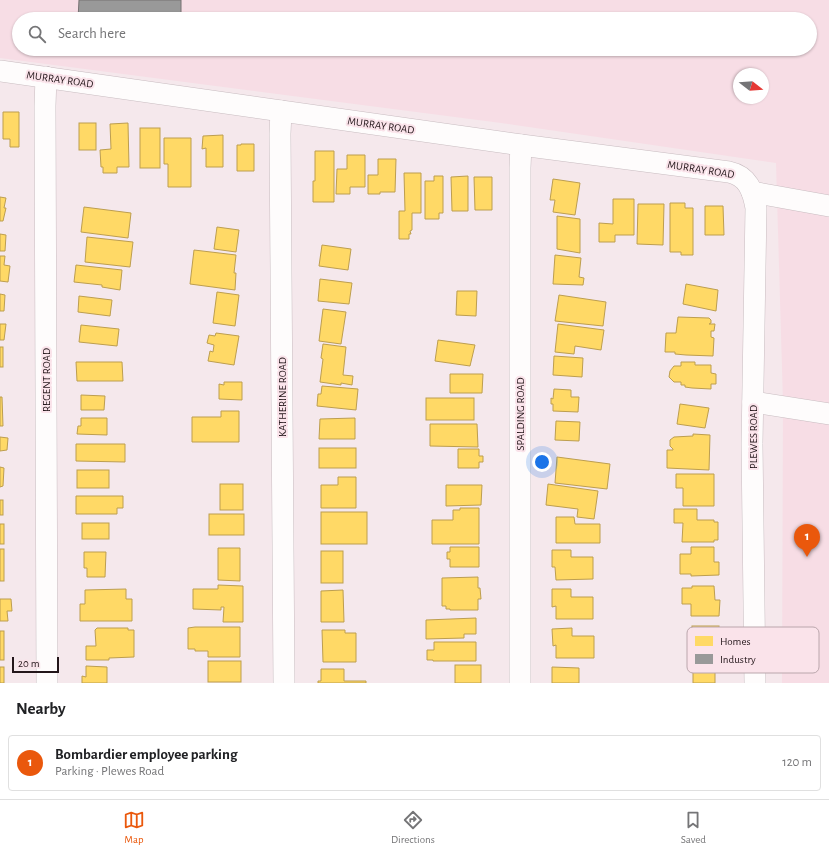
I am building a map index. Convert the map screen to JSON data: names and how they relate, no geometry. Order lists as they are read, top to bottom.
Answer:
{
  "streets": {
    "street": [
      "MURRAY ROAD",
      "REGENT ROAD",
      "KATHERINE ROAD",
      "SPALDING ROAD",
      "PLEWES ROAD"
    ]
  },
  "crossings": [
    ["MURRAY ROAD", "REGENT ROAD"],
    ["MURRAY ROAD", "KATHERINE ROAD"],
    ["MURRAY ROAD", "SPALDING ROAD"],
    ["MURRAY ROAD", "PLEWES ROAD"]
  ],
  "legend": ["Homes", "Industry"],
  "scale_bar": "20 m",
  "north": "right",
  "page": {
    "search": "Search here",
    "pins": "1",
    "scale": "20 m",
    "heading": "Nearby",
    "list": [
      {
        "mark": "1",
        "name": "Bombardier employee parking",
        "note": "Parking · Plewes Road",
        "value": "120 m"
      }
    ],
    "nav": ["Map", "Directions", "Saved"]
  }
}
